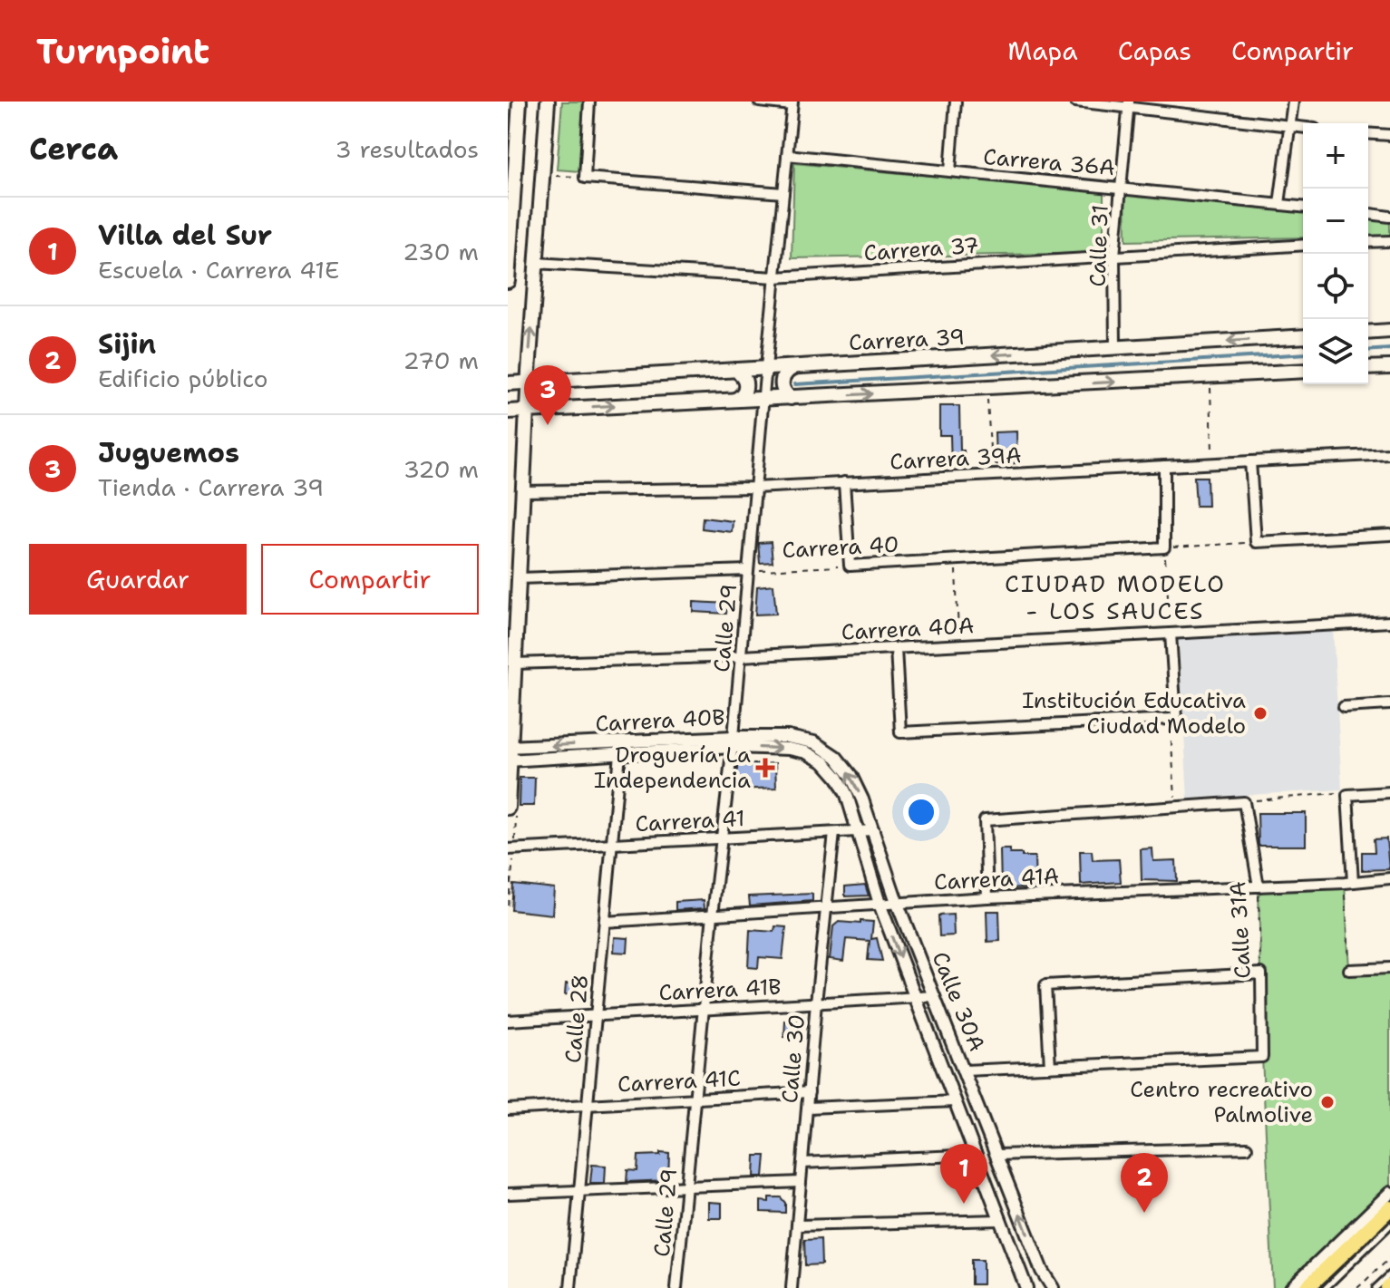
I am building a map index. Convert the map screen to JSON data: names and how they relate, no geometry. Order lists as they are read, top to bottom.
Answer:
{
  "streets": {
    "main road": ["Carrera 39"],
    "street": [
      "Carrera 36A",
      "Calle 31",
      "Carrera 37",
      "Carrera 39A",
      "Carrera 40",
      "Calle 29",
      "Carrera 40A",
      "Carrera 40B",
      "Carrera 41",
      "Carrera 41A",
      "Calle 31A",
      "Carrera 41B",
      "Calle 30A",
      "Calle 28",
      "Calle 30",
      "Carrera 41C"
    ]
  },
  "crossings": [
    ["Carrera 36A", "Calle 31"],
    ["Carrera 36A", "Calle 29"],
    ["Calle 31", "Carrera 37"],
    ["Calle 31", "Carrera 39"],
    ["Carrera 37", "Calle 29"],
    ["Carrera 39", "Calle 29"],
    ["Carrera 39A", "Calle 29"],
    ["Carrera 40", "Calle 29"],
    ["Calle 29", "Carrera 40A"],
    ["Calle 29", "Carrera 40B"],
    ["Calle 29", "Carrera 41"],
    ["Calle 29", "Carrera 41A"],
    ["Calle 29", "Carrera 41B"],
    ["Calle 29", "Carrera 41C"],
    ["Carrera 40B", "Calle 30A"],
    ["Carrera 40B", "Calle 28"],
    ["Carrera 41", "Calle 30A"],
    ["Carrera 41", "Calle 28"],
    ["Carrera 41", "Calle 30"],
    ["Carrera 41A", "Calle 31A"],
    ["Carrera 41A", "Calle 30A"],
    ["Carrera 41A", "Calle 28"],
    ["Carrera 41A", "Calle 30"],
    ["Carrera 41B", "Calle 30A"],
    ["Carrera 41B", "Calle 28"],
    ["Carrera 41B", "Calle 30"],
    ["Calle 28", "Carrera 41C"],
    ["Calle 30", "Carrera 41C"]
  ],
  "districts": ["CIUDAD MODELO - LOS SAUCES"],
  "places": {
    "other": ["Institución Educativa Ciudad Modelo", "Centro recreativo Palmolive"],
    "health": ["Droguería La Independencia"]
  },
  "page": {
    "header": "Turnpoint",
    "nav": ["Mapa", "Capas", "Compartir"],
    "heading": ["Cerca", "3 resultados"],
    "map_buttons": ["+", "−"],
    "list": [
      {
        "mark": "1",
        "name": "Villa del Sur",
        "note": "Escuela · Carrera 41E",
        "value": "230 m"
      },
      {
        "mark": "2",
        "name": "Sijin",
        "note": "Edificio público",
        "value": "270 m"
      },
      {
        "mark": "3",
        "name": "Juguemos",
        "note": "Tienda · Carrera 39",
        "value": "320 m"
      }
    ],
    "pins": ["3", "1", "2"],
    "buttons": ["Guardar", "Compartir"]
  }
}
